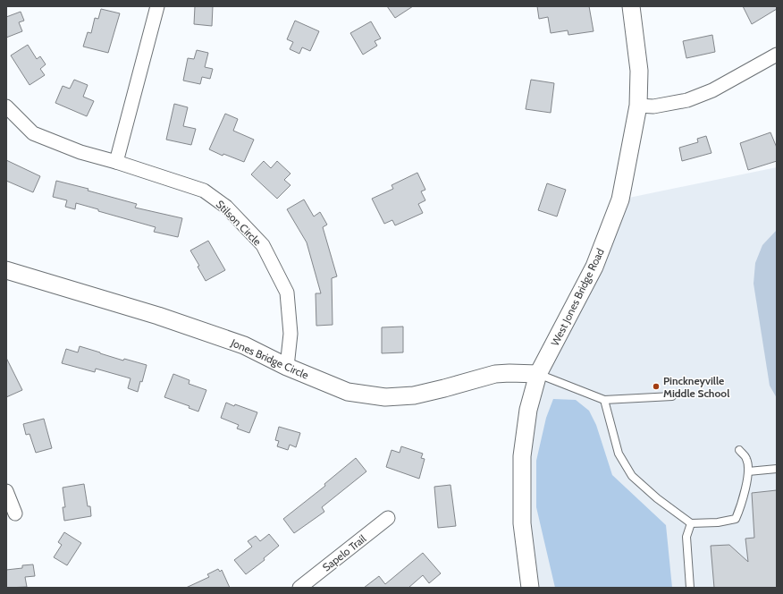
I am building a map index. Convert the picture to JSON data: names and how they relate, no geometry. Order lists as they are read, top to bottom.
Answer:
{
  "streets": {
    "street": [
      "Stilson Circle",
      "West Jones Bridge Road",
      "Jones Bridge Circle",
      "Sapelo Trail"
    ]
  },
  "crossings": [
    ["Stilson Circle", "Jones Bridge Circle"],
    ["West Jones Bridge Road", "Jones Bridge Circle"]
  ],
  "places": ["Pinckneyville Middle School"]
}
